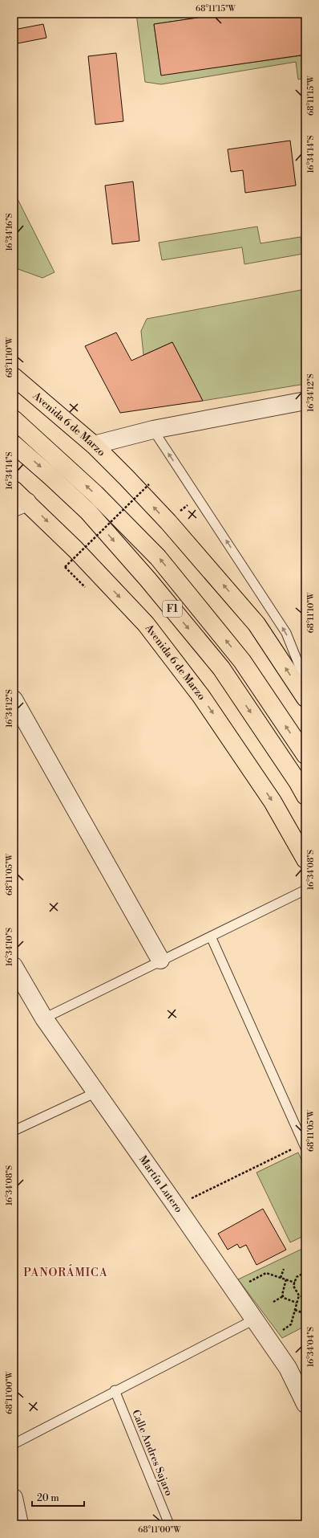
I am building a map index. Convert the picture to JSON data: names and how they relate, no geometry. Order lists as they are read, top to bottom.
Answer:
{
  "streets": {
    "main road": ["Avenida 6 de Marzo", "F1"],
    "street": ["Martín Lutero"],
    "lane": ["Calle Andres Sajaro"]
  },
  "districts": ["PANORÁMICA"],
  "scale_bar": "20 m",
  "coordinates": [
    "68°11'15\"W",
    "16°34'14\"S",
    "16°34'16\"S",
    "68°11'10\"W",
    "16°34'12\"S",
    "16°34'08\"S",
    "68°11'05\"W",
    "16°34'10\"S",
    "16°34'04\"S",
    "68°11'00\"W"
  ]
}
